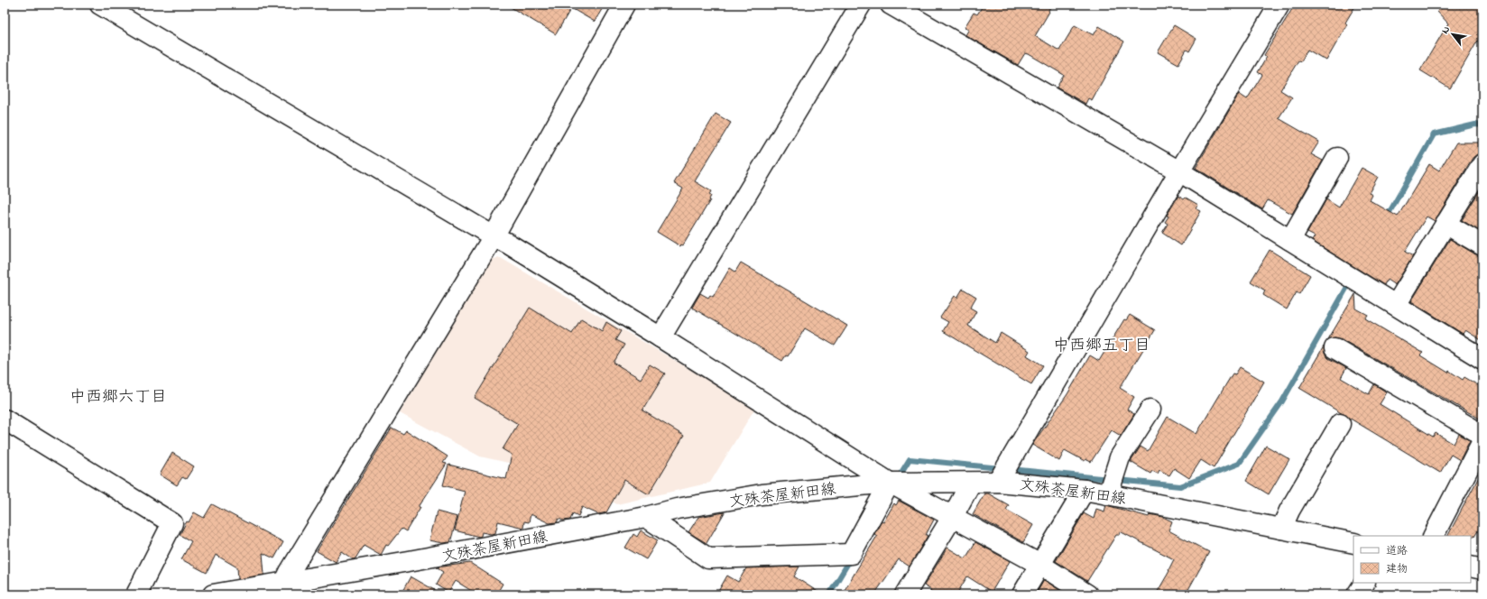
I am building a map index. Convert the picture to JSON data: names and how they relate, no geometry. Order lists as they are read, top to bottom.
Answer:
{
  "streets": {
    "street": ["文殊茶屋新田線"]
  },
  "districts": ["中西郷五丁目", "中西郷六丁目"],
  "legend": ["道路", "建物"],
  "north": "top left"
}
